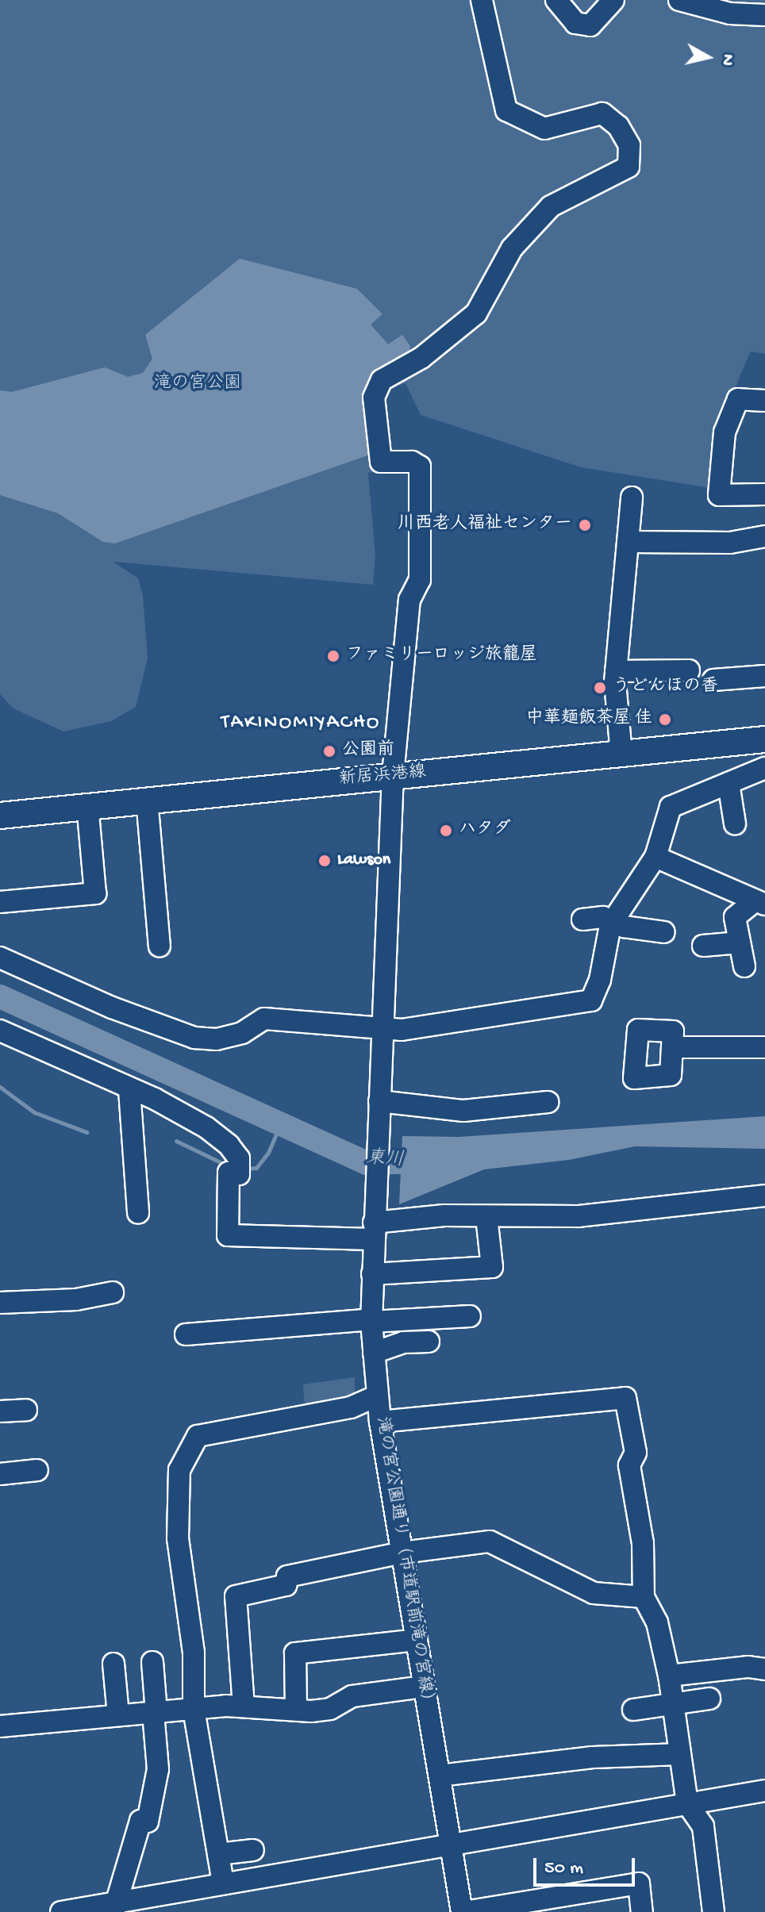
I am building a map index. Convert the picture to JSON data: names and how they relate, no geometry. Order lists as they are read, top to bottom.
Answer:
{
  "streets": {
    "main road": ["新居浜港線"],
    "street": ["滝の宮公園通り（市道駅前滝の宮線）"]
  },
  "districts": ["TAKINOMIYACHO"],
  "water": ["東川"],
  "parks": ["滝の宮公園"],
  "places": [
    "川西老人福祉センター",
    "ファミリーロッジ旅籠屋",
    "うどんほの香",
    "中華麺飯茶屋 佳",
    "公園前",
    "ハタダ",
    "Lawson"
  ],
  "scale_bar": "50 m",
  "north": "right"
}
